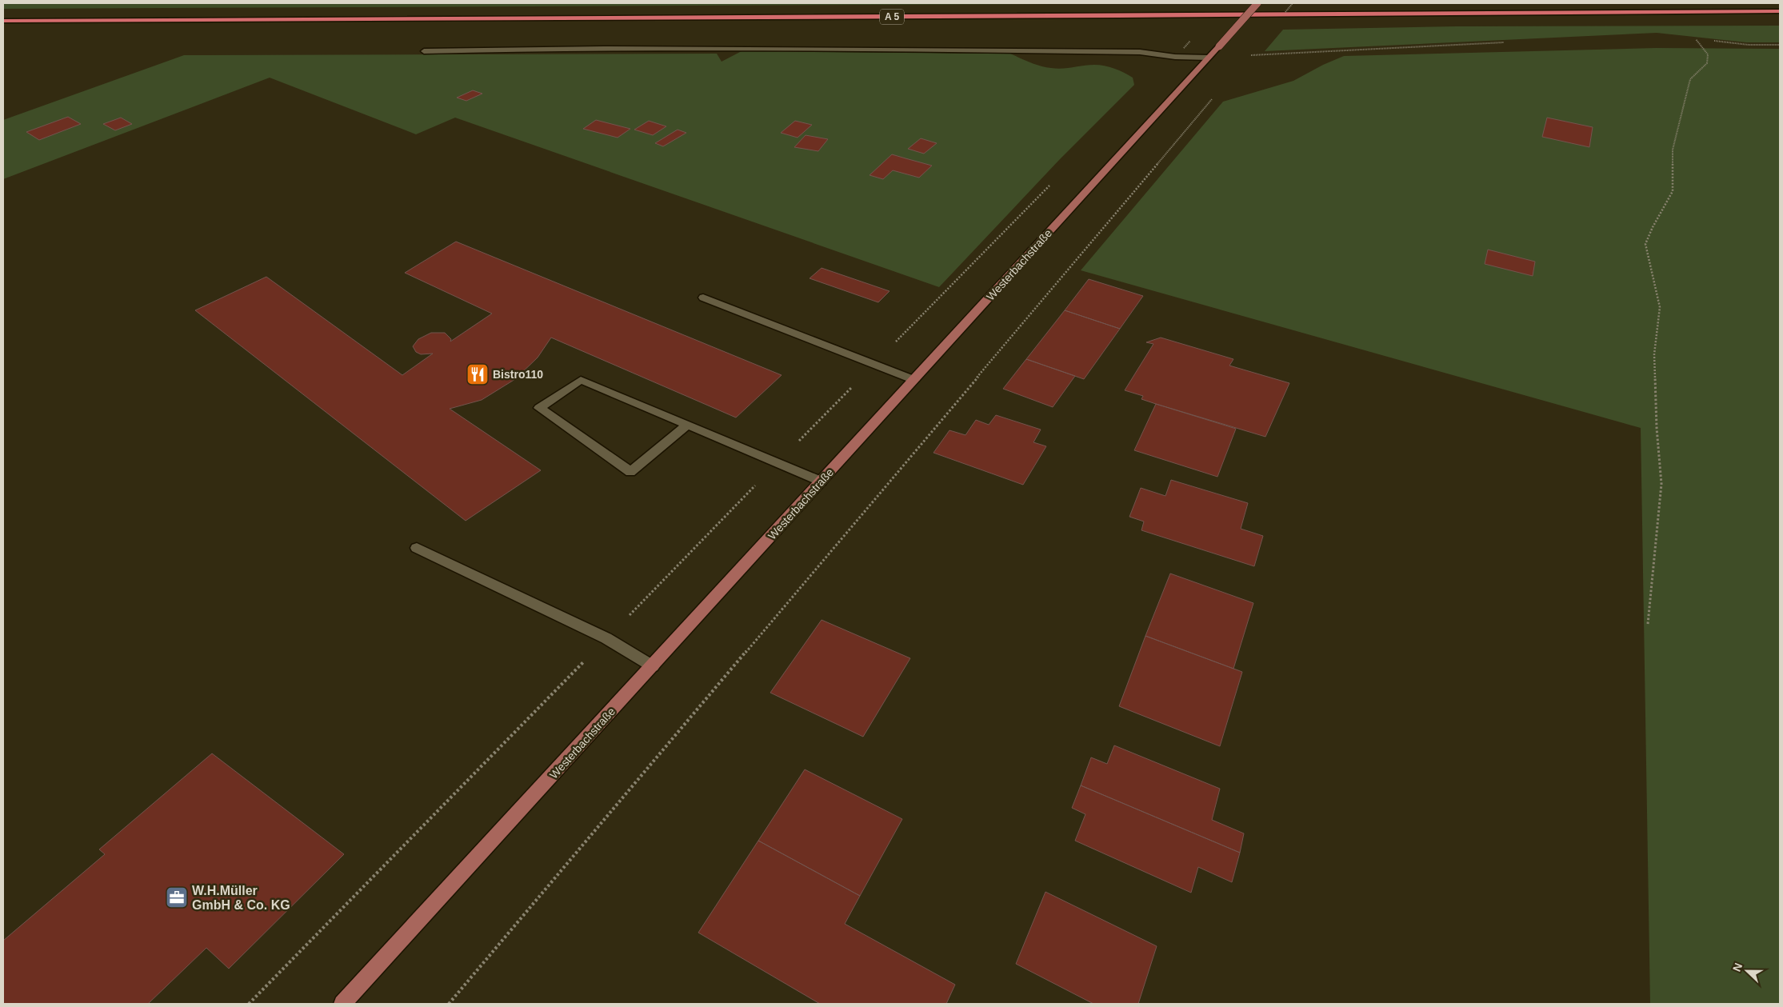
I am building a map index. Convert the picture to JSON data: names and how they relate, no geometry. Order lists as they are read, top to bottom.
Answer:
{
  "streets": {
    "highway": ["A 5"],
    "main road": ["Westerbachstraße"]
  },
  "places": {
    "restaurant": ["Bistro110"],
    "office": ["W.H.Müller GmbH & Co. KG"]
  },
  "north": "left"
}
